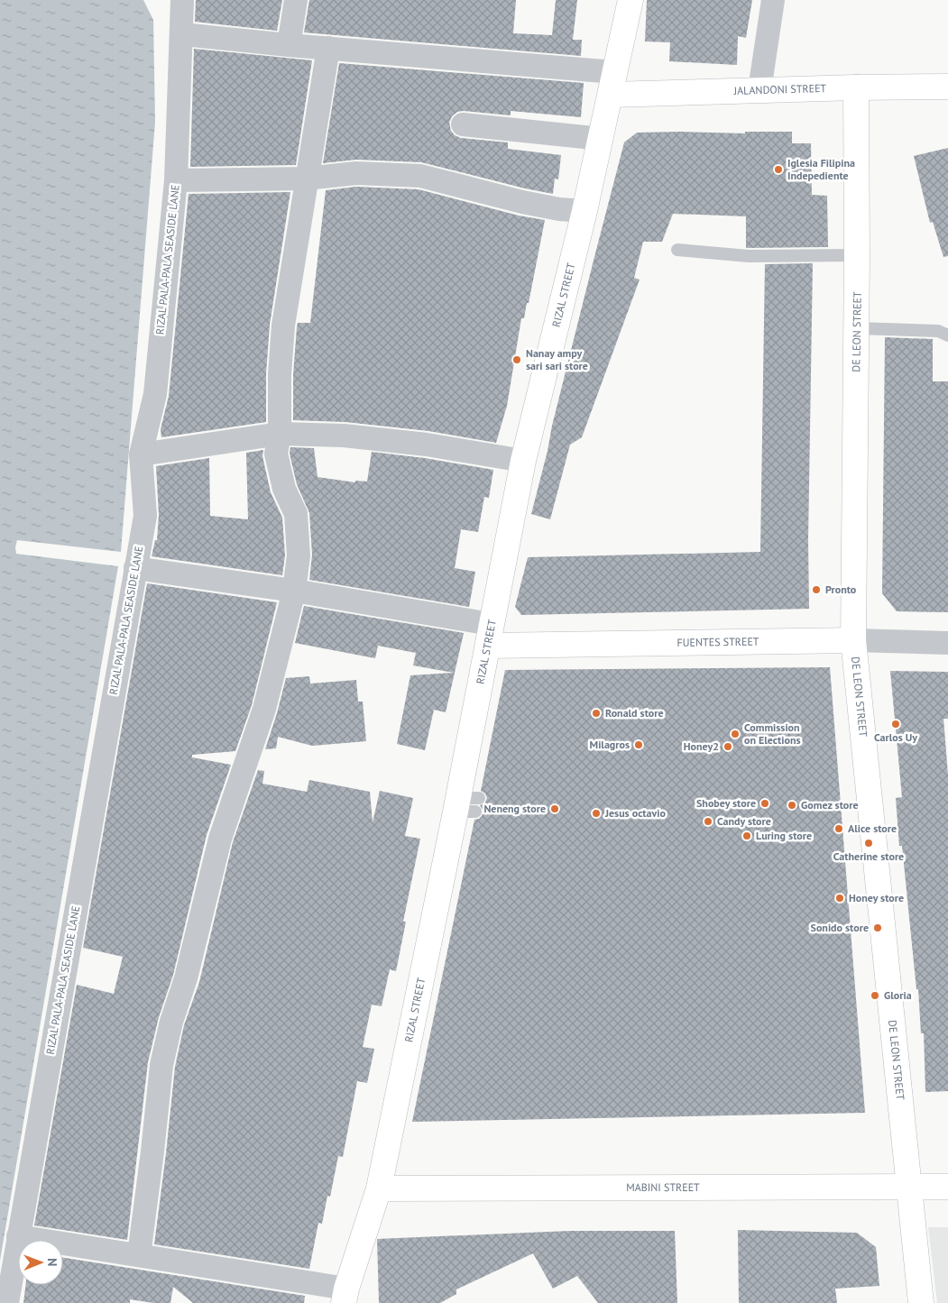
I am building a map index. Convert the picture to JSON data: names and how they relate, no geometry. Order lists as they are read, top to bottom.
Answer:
{
  "streets": {
    "street": [
      "JALANDONI STREET",
      "RIZAL PALA-PALA SEASIDE LANE",
      "RIZAL STREET",
      "DE LEON STREET",
      "FUENTES STREET",
      "MABINI STREET"
    ]
  },
  "crossings": [
    ["JALANDONI STREET", "RIZAL STREET"],
    ["JALANDONI STREET", "DE LEON STREET"],
    ["RIZAL STREET", "FUENTES STREET"],
    ["RIZAL STREET", "MABINI STREET"],
    ["DE LEON STREET", "FUENTES STREET"],
    ["DE LEON STREET", "MABINI STREET"]
  ],
  "places": [
    "Iglesia Filipina Indepediente",
    "Nanay ampy sari sari store",
    "Pronto",
    "Ronald store",
    "Carlos Uy",
    "Commission on Elections",
    "Milagros",
    "Honey2",
    "Shobey store",
    "Gomez store",
    "Neneng store",
    "Jesus octavio",
    "Candy store",
    "Alice store",
    "Luring store",
    "Catherine store",
    "Honey store",
    "Sonido store",
    "Gloria"
  ],
  "north": "right"
}
